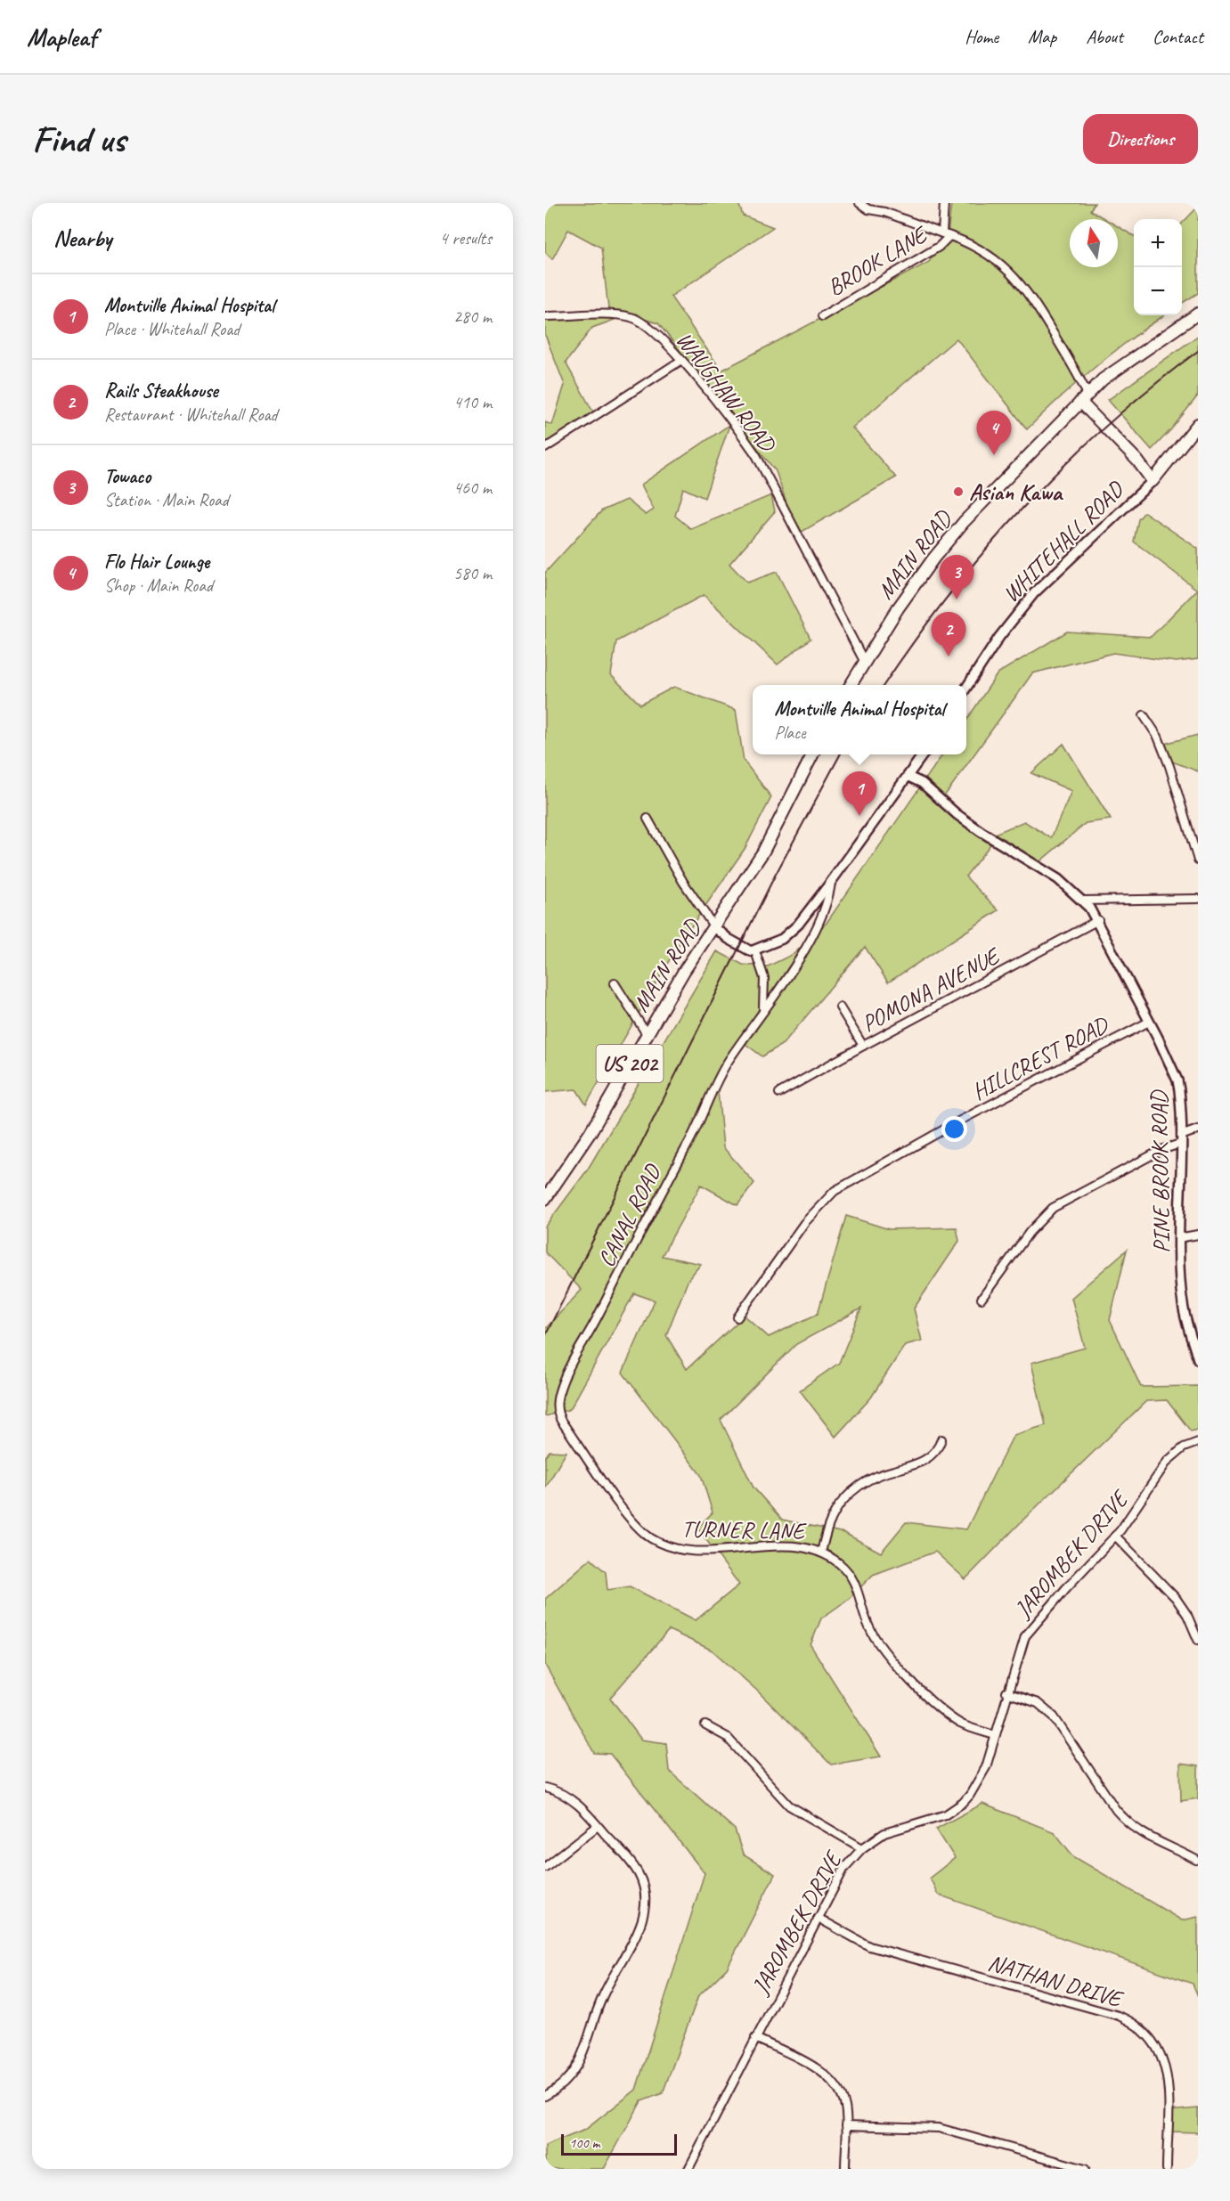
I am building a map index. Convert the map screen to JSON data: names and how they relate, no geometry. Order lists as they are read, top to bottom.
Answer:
{
  "streets": {
    "main road": ["WHITEHALL ROAD", "MAIN ROAD", "US 202"],
    "street": [
      "BROOK LANE",
      "WAUGHAW ROAD",
      "POMONA AVENUE",
      "HILLCREST ROAD",
      "PINE BROOK ROAD",
      "CANAL ROAD",
      "TURNER LANE",
      "JAROMBEK DRIVE",
      "NATHAN DRIVE"
    ]
  },
  "crossings": [
    ["WAUGHAW ROAD", "MAIN ROAD"],
    ["POMONA AVENUE", "PINE BROOK ROAD"],
    ["HILLCREST ROAD", "PINE BROOK ROAD"],
    ["CANAL ROAD", "TURNER LANE"],
    ["TURNER LANE", "JAROMBEK DRIVE"],
    ["JAROMBEK DRIVE", "NATHAN DRIVE"]
  ],
  "places": ["Asian Kawa"],
  "scale_bar": "100 m",
  "north": "top",
  "page": {
    "header": "Mapleaf",
    "nav": [
      "Home",
      "Map",
      "About",
      "Contact"
    ],
    "buttons": "Directions",
    "title": "Find us",
    "heading": ["Nearby", "4 results"],
    "map_buttons": ["+", "−"],
    "list": [
      {
        "mark": "1",
        "name": "Montville Animal Hospital",
        "note": "Place · Whitehall Road",
        "value": "280 m"
      },
      {
        "mark": "2",
        "name": "Rails Steakhouse",
        "note": "Restaurant · Whitehall Road",
        "value": "410 m"
      },
      {
        "mark": "3",
        "name": "Towaco",
        "note": "Station · Main Road",
        "value": "460 m"
      },
      {
        "mark": "4",
        "name": "Flo Hair Lounge",
        "note": "Shop · Main Road",
        "value": "580 m"
      }
    ],
    "pins": [
      "4",
      "3",
      "2",
      "1"
    ],
    "popup": ["Montville Animal Hospital", "Place"],
    "scale": "100 m"
  }
}
